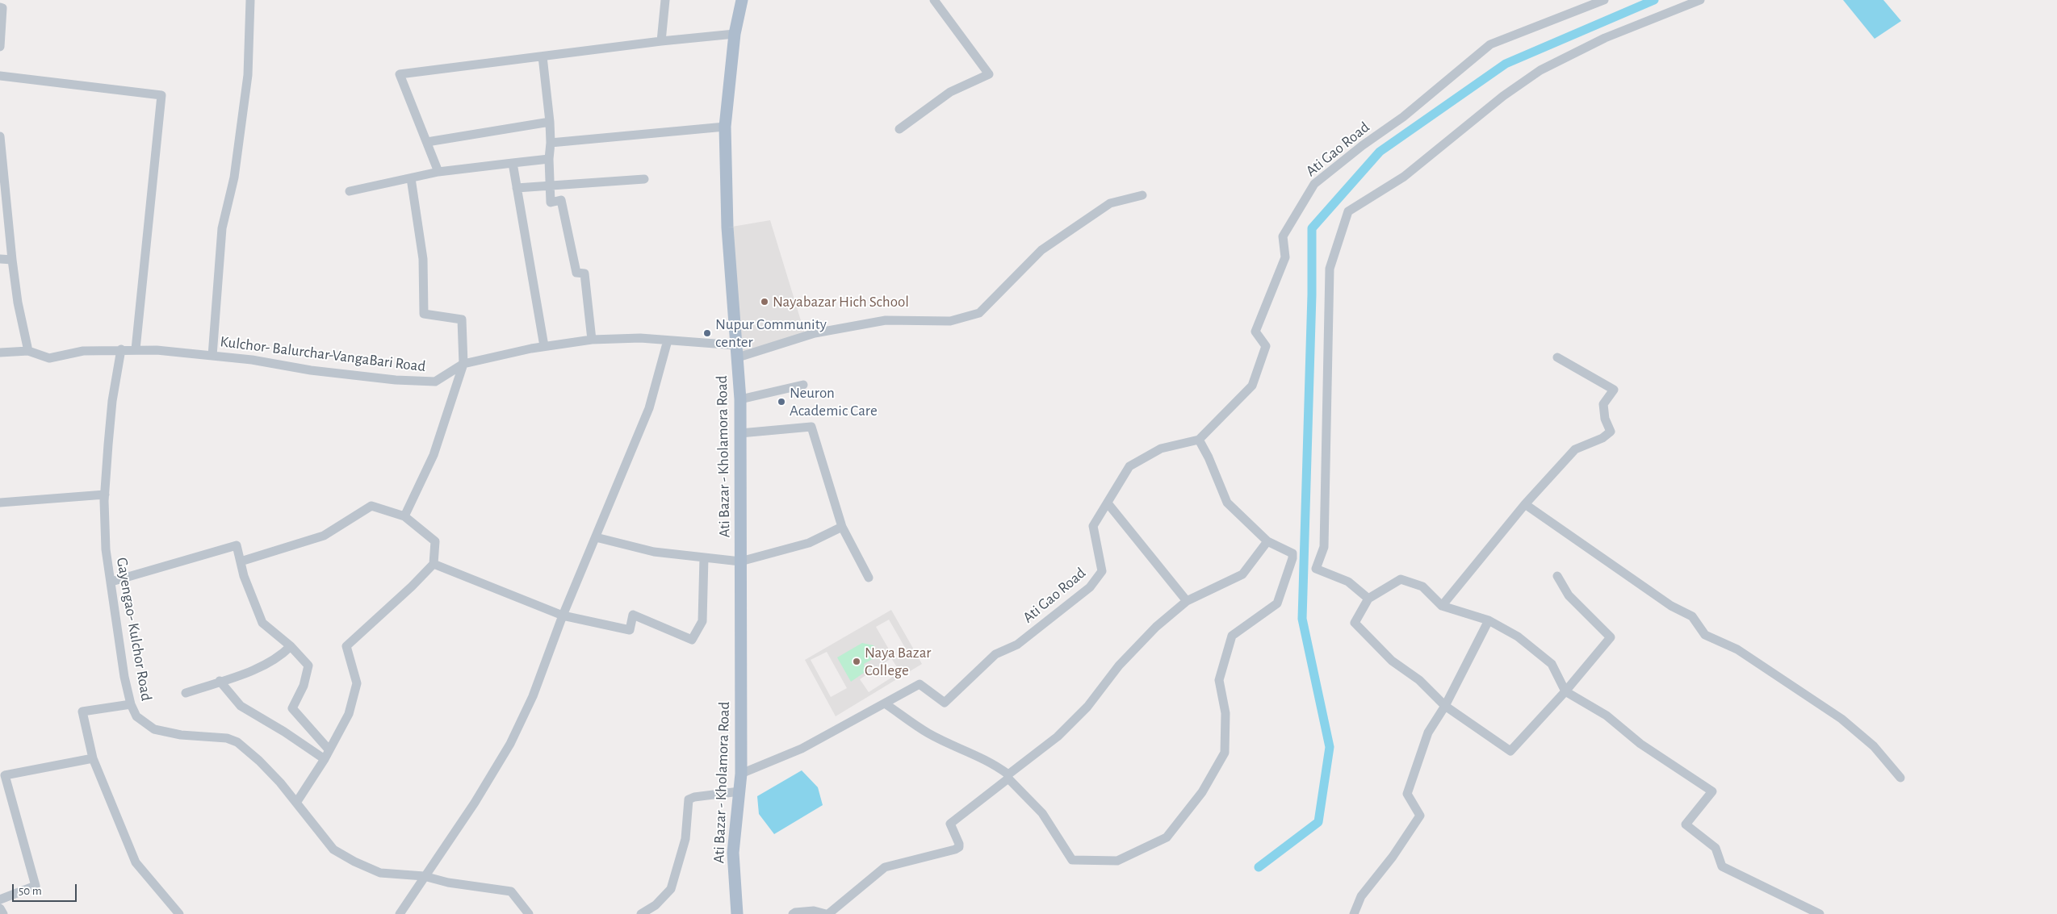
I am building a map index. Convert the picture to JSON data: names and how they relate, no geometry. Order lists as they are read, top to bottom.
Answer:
{
  "streets": {
    "main road": ["Ati Bazar - Kholamora Road"],
    "street": ["Ati Gao Road", "Kulchor- Balurchar-VangaBari Road", "Gayengao- Kulchor Road"]
  },
  "crossings": [
    ["Kulchor- Balurchar-VangaBari Road", "Ati Bazar - Kholamora Road"],
    ["Kulchor- Balurchar-VangaBari Road", "Gayengao- Kulchor Road"]
  ],
  "places": [
    "Nayabazar Hich School",
    "Nupur Community center",
    "Neuron Academic Care",
    "Naya Bazar College"
  ],
  "scale_bar": "50 m"
}
